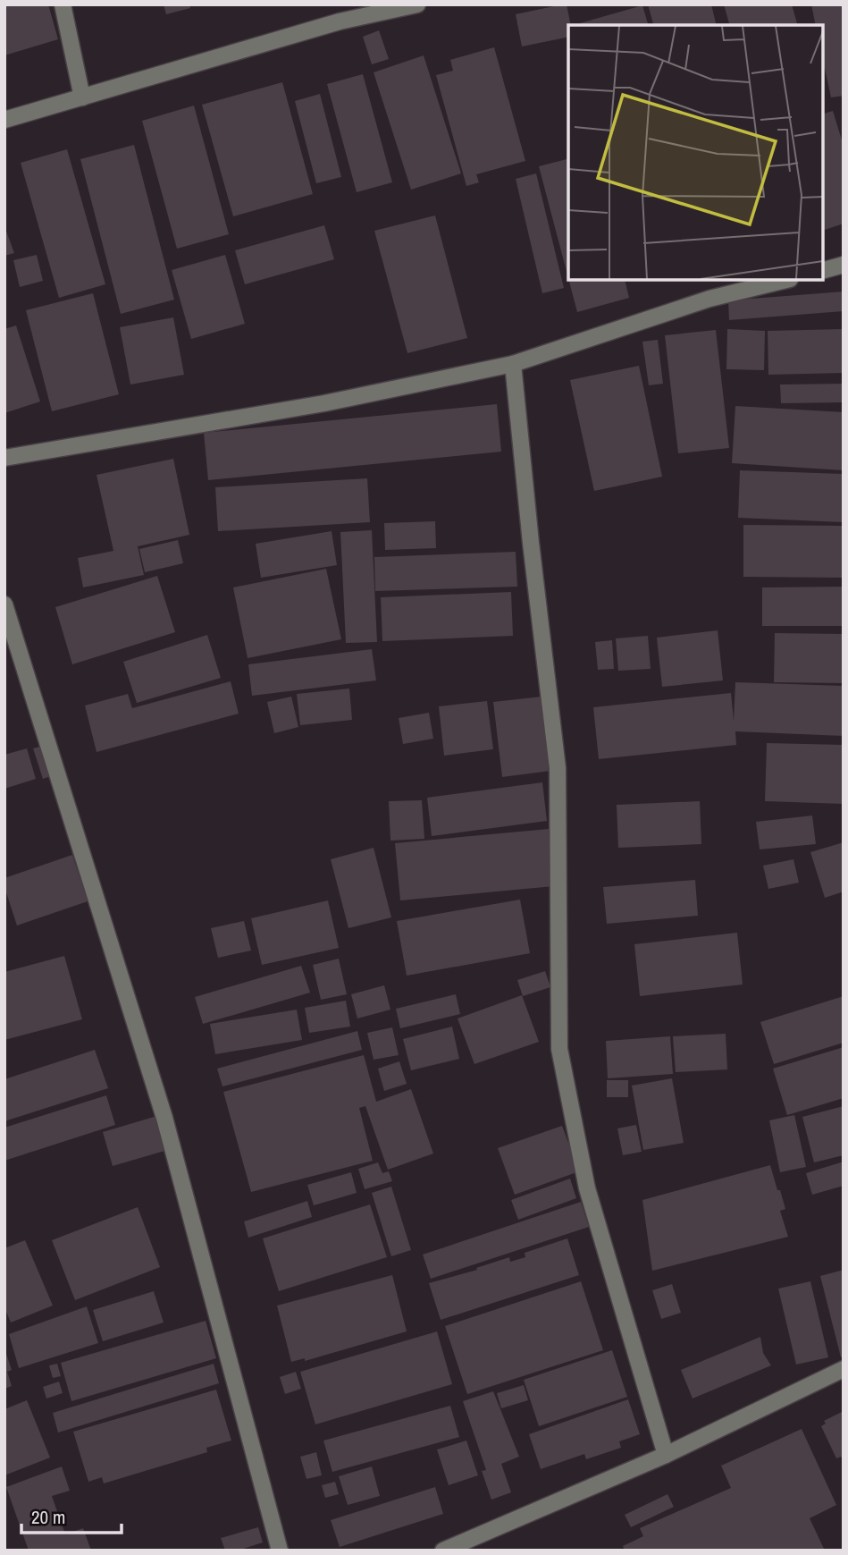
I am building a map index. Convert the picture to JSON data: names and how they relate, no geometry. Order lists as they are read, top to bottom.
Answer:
{
  "scale_bar": "20 m"
}
